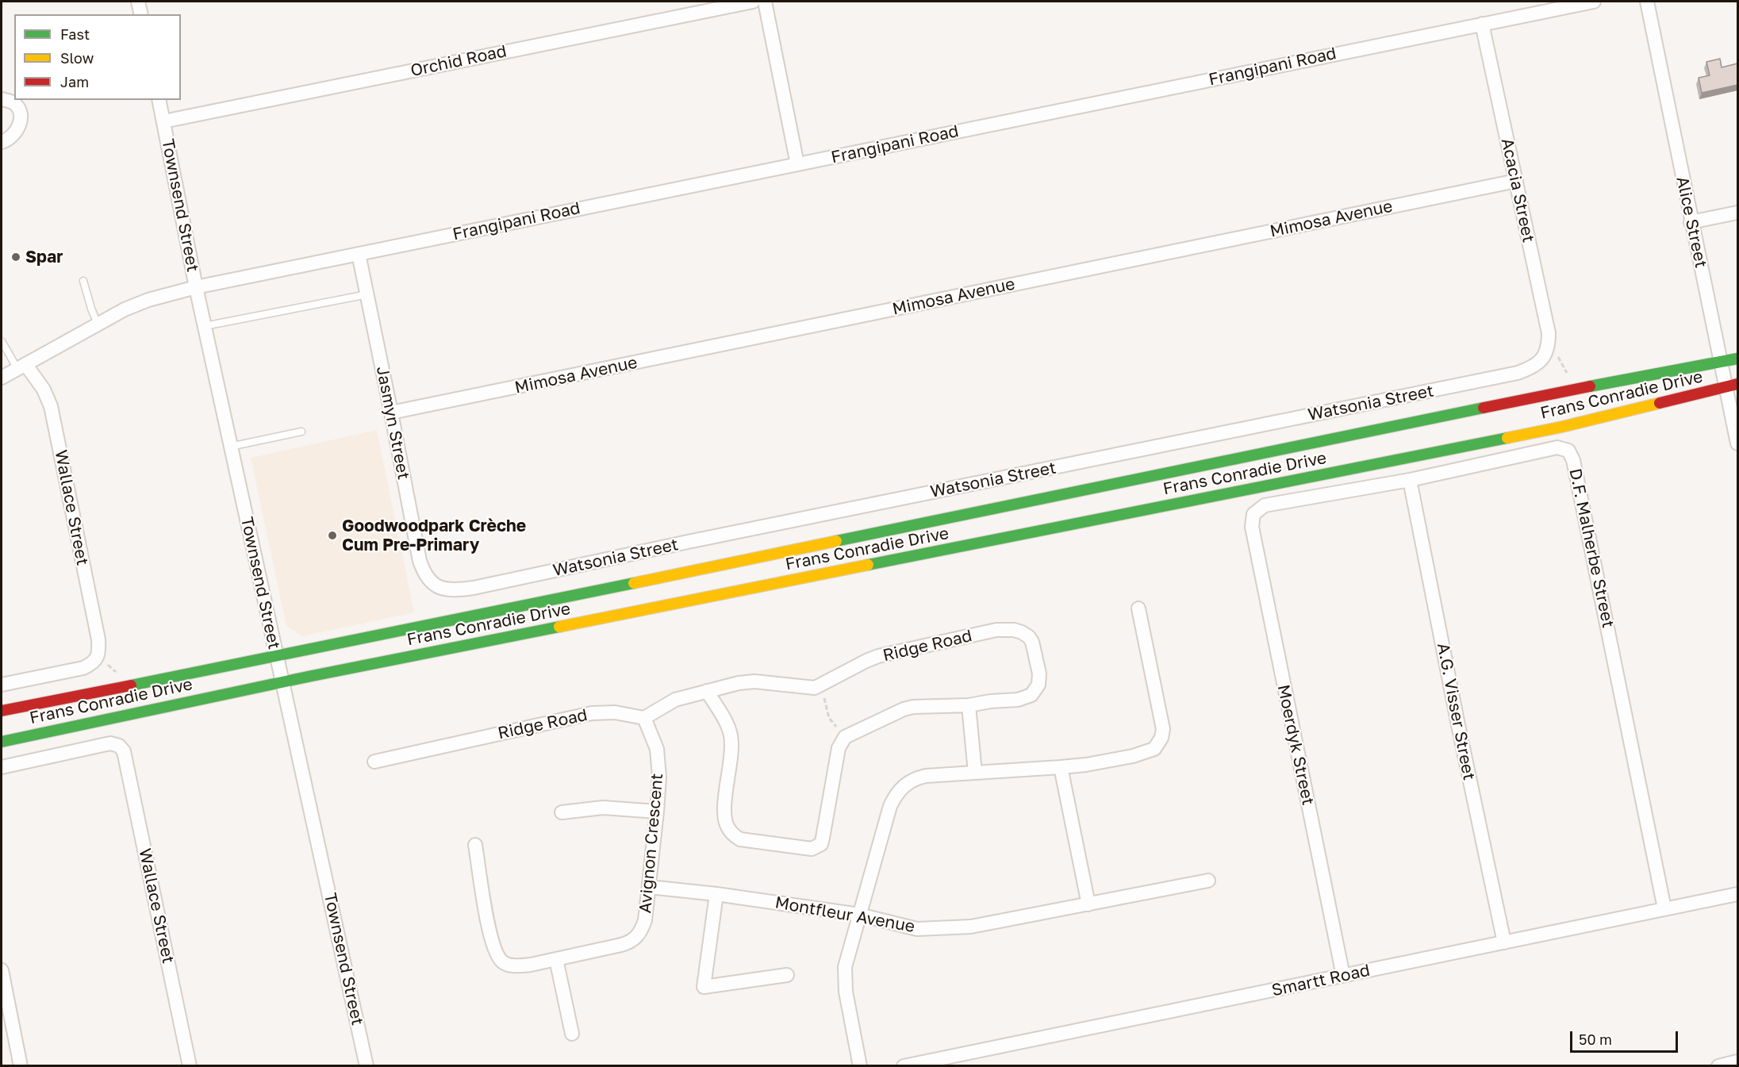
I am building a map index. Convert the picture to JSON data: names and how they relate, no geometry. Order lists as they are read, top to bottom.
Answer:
{
  "streets": {
    "main road": ["Frans Conradie Drive"],
    "street": [
      "Orchid Road",
      "Frangipani Road",
      "Acacia Street",
      "Townsend Street",
      "Mimosa Avenue",
      "Alice Street",
      "Watsonia Street",
      "Jasmyn Street",
      "Wallace Street",
      "D.F. Malherbe Street",
      "Ridge Road",
      "A.G. Visser Street",
      "Moerdyk Street",
      "Avignon Crescent",
      "Montfleur Avenue",
      "Smartt Road"
    ]
  },
  "crossings": [
    ["Orchid Road", "Townsend Street"],
    ["Frangipani Road", "Acacia Street"],
    ["Frangipani Road", "Townsend Street"],
    ["Frangipani Road", "Jasmyn Street"],
    ["Frangipani Road", "Wallace Street"],
    ["Acacia Street", "Mimosa Avenue"],
    ["Acacia Street", "Watsonia Street"],
    ["Townsend Street", "Frans Conradie Drive"],
    ["Mimosa Avenue", "Jasmyn Street"],
    ["Alice Street", "Frans Conradie Drive"],
    ["Watsonia Street", "Jasmyn Street"],
    ["D.F. Malherbe Street", "A.G. Visser Street"],
    ["D.F. Malherbe Street", "Moerdyk Street"],
    ["D.F. Malherbe Street", "Smartt Road"],
    ["Ridge Road", "Avignon Crescent"],
    ["A.G. Visser Street", "Smartt Road"],
    ["Moerdyk Street", "Smartt Road"],
    ["Avignon Crescent", "Montfleur Avenue"]
  ],
  "places": ["Spar", "Goodwoodpark Crèche Cum Pre-Primary"],
  "legend": ["Fast", "Slow", "Jam"],
  "scale_bar": "50 m"
}
